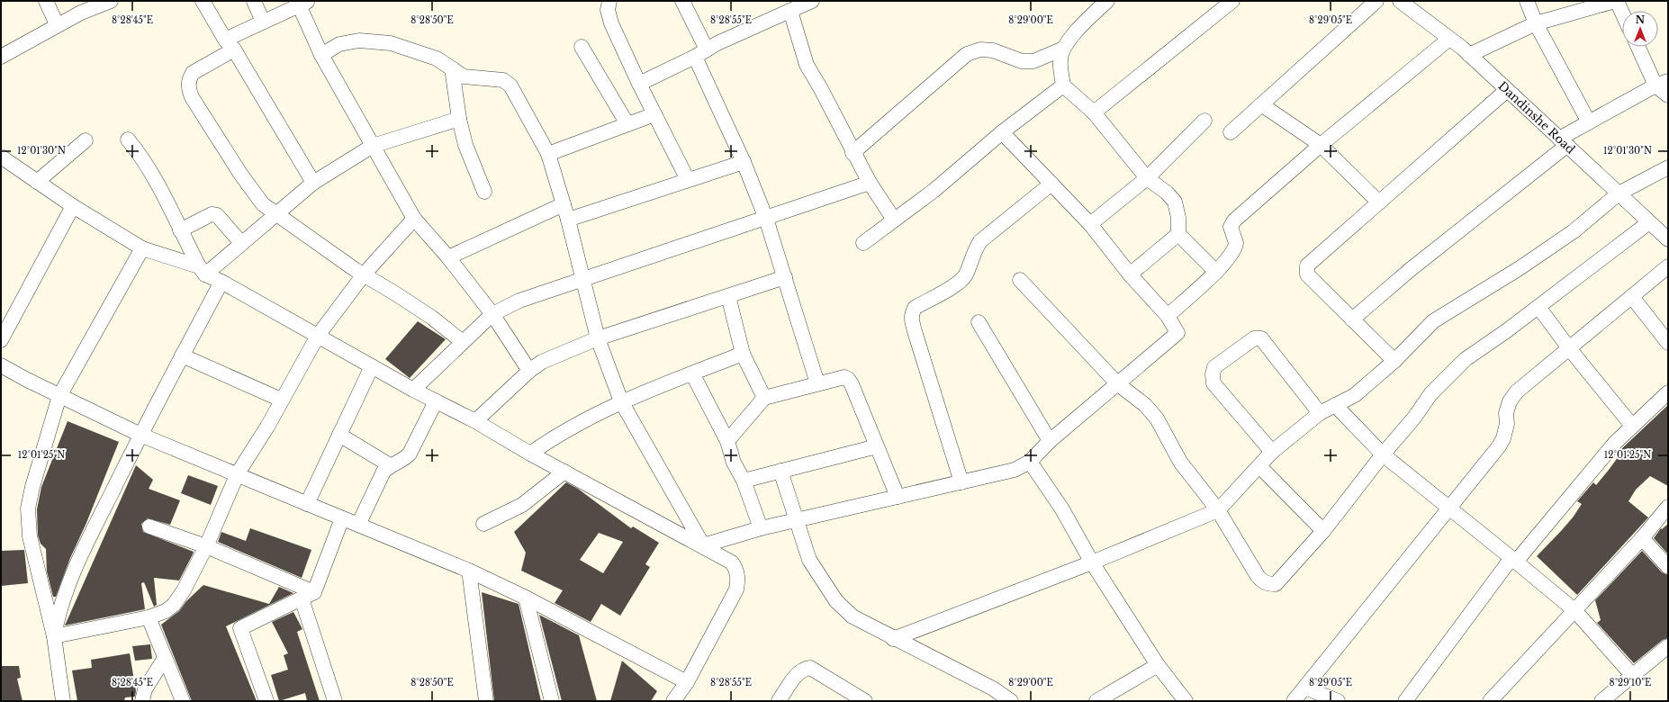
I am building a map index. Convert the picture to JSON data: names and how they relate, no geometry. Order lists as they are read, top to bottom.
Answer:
{
  "streets": {
    "street": ["Dandinshe Road"]
  },
  "north": "top",
  "coordinates": [
    "8°28'45\"E",
    "8°28'50\"E",
    "8°28'55\"E",
    "8°29'00\"E",
    "8°29'05\"E",
    "12°01'30\"N",
    "12°01'25\"N",
    "8°29'10\"E"
  ]
}
